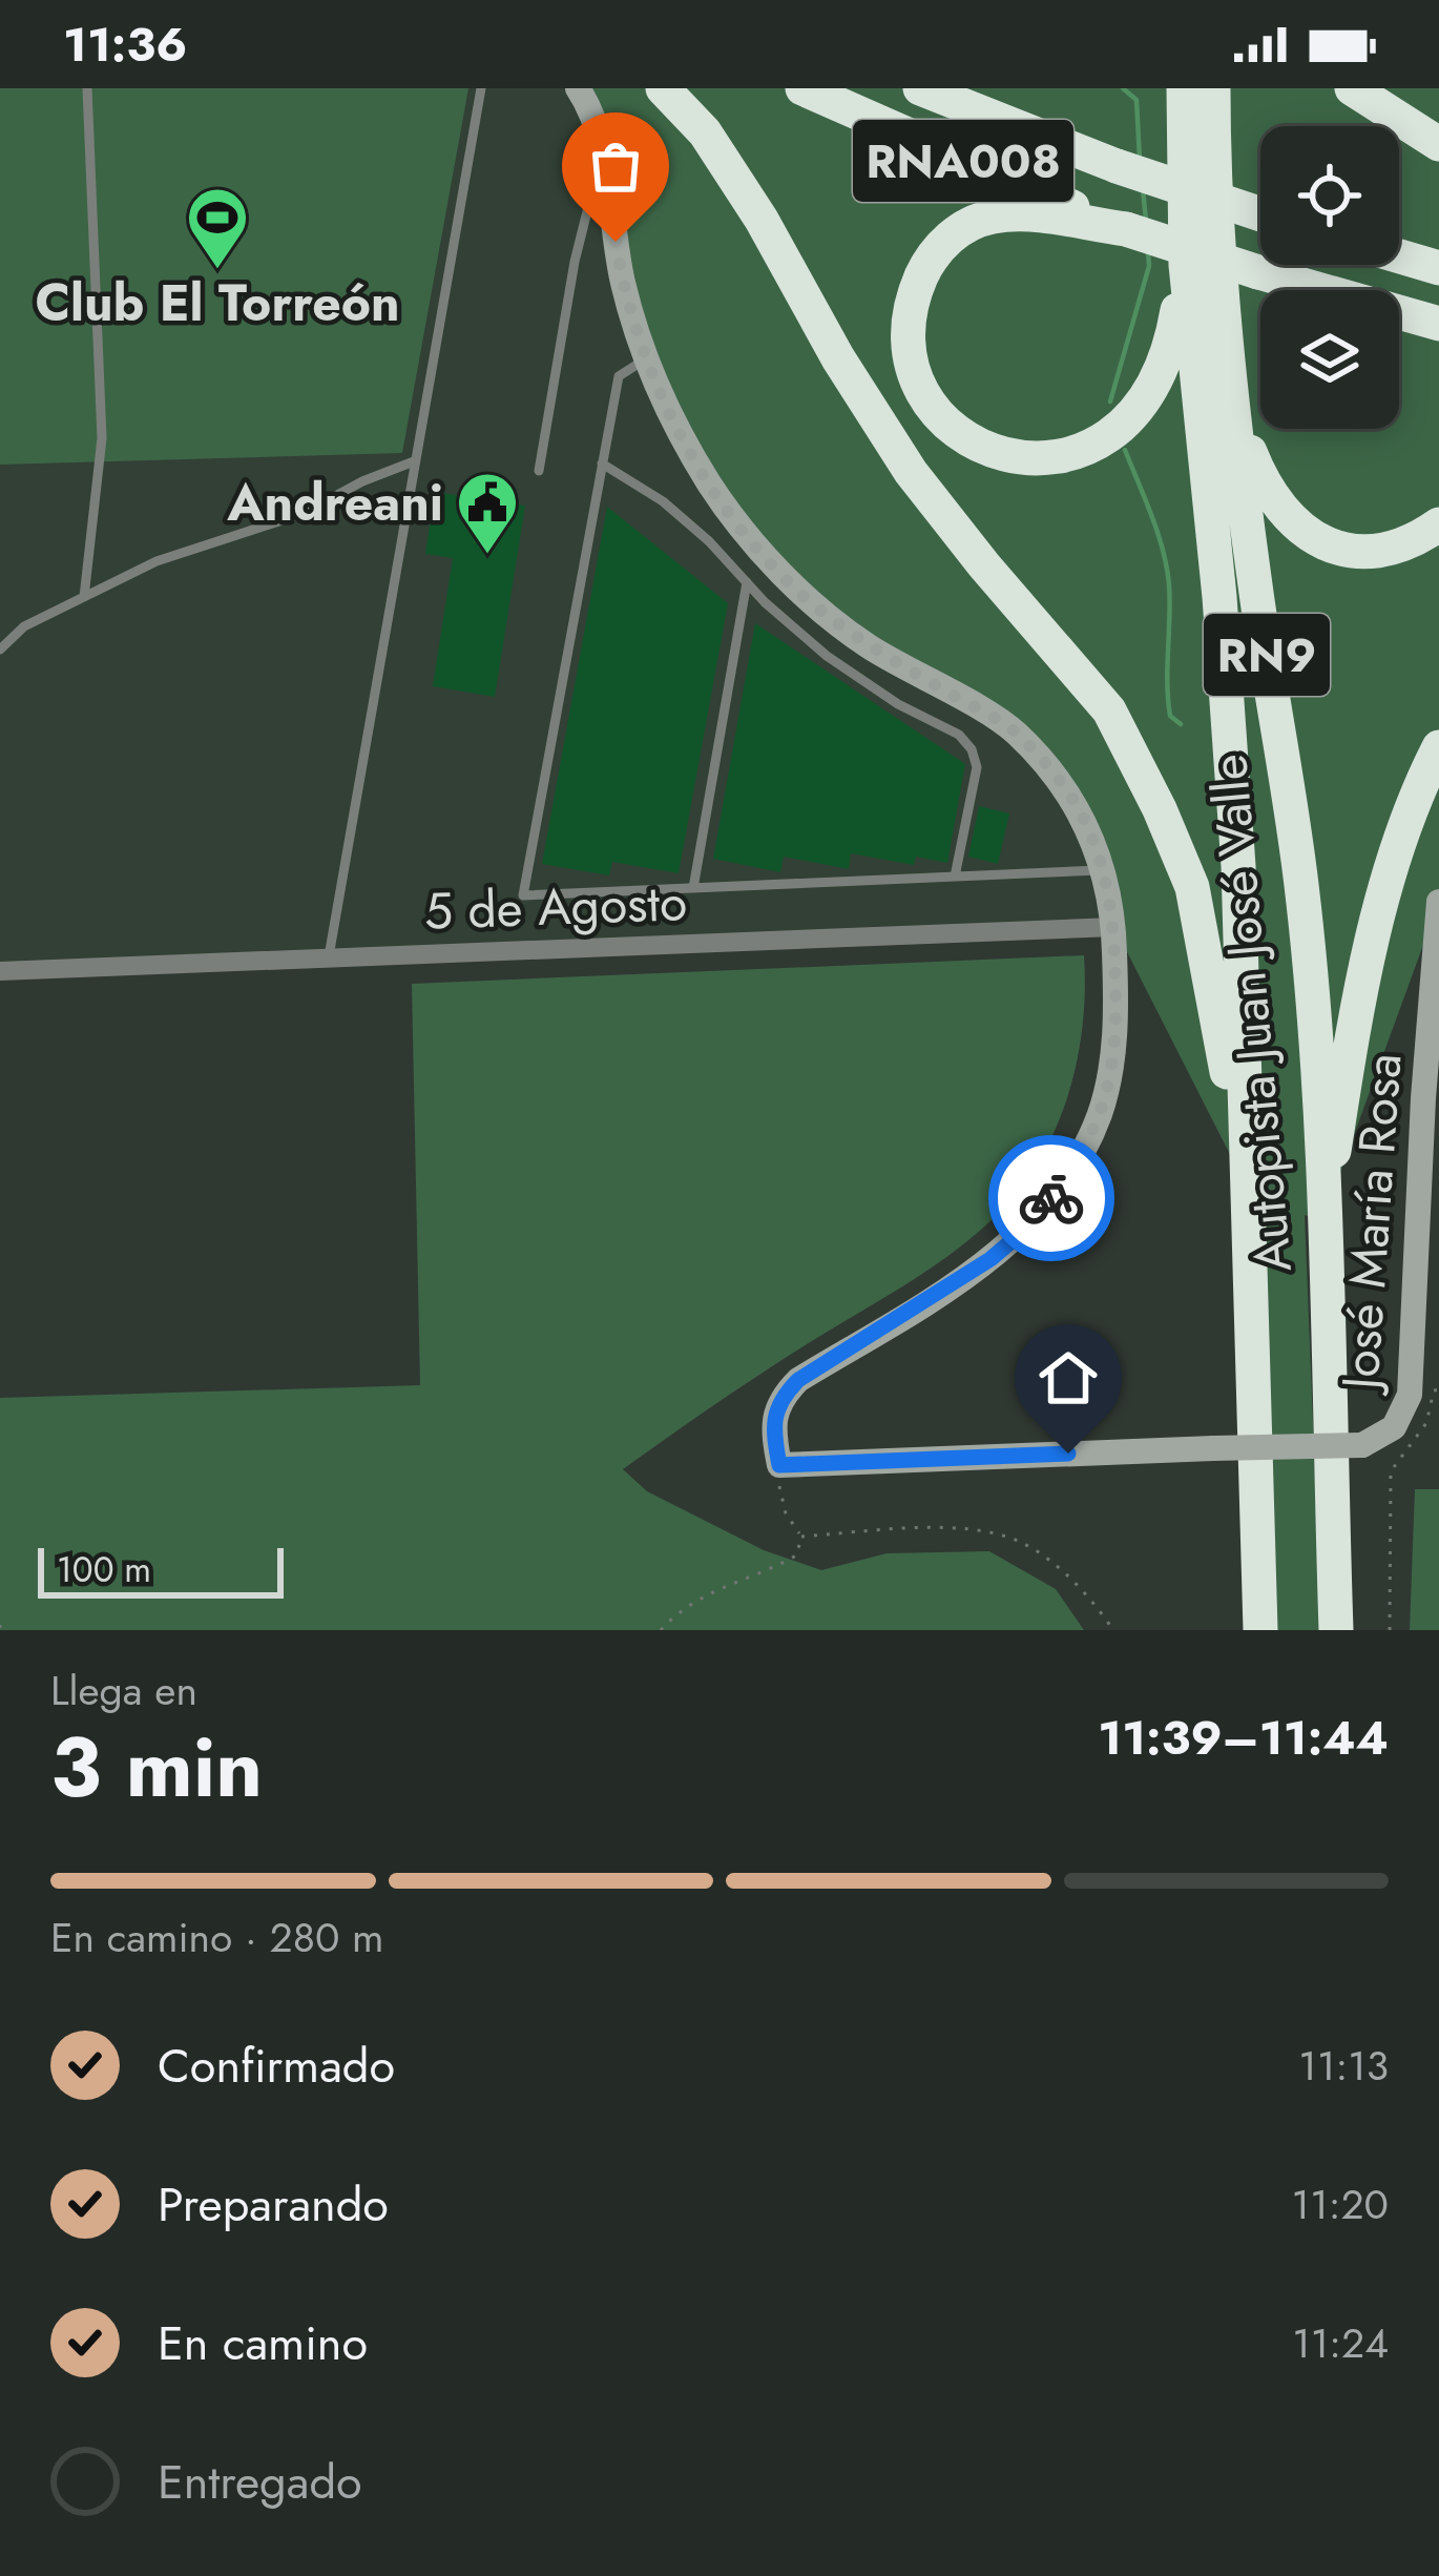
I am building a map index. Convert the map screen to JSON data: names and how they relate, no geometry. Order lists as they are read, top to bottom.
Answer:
{
  "streets": {
    "highway": ["RNA008", "RN9", "Autopista Juan José Valle"],
    "main road": ["José María Rosa"],
    "street": ["5 de Agosto"]
  },
  "places": {
    "sports": ["Club El Torreón"],
    "public building": ["Andreani"]
  },
  "scale_bar": "100 m",
  "page": {
    "status": "11:36",
    "scale": "100 m",
    "heading": ["3 min", "Llega en", "11:39–11:44"],
    "bar": "En camino · 280 m",
    "list": [
      ["Confirmado", "11:13"],
      ["Preparando", "11:20"],
      ["En camino", "11:24"],
      "Entregado"
    ]
  }
}
